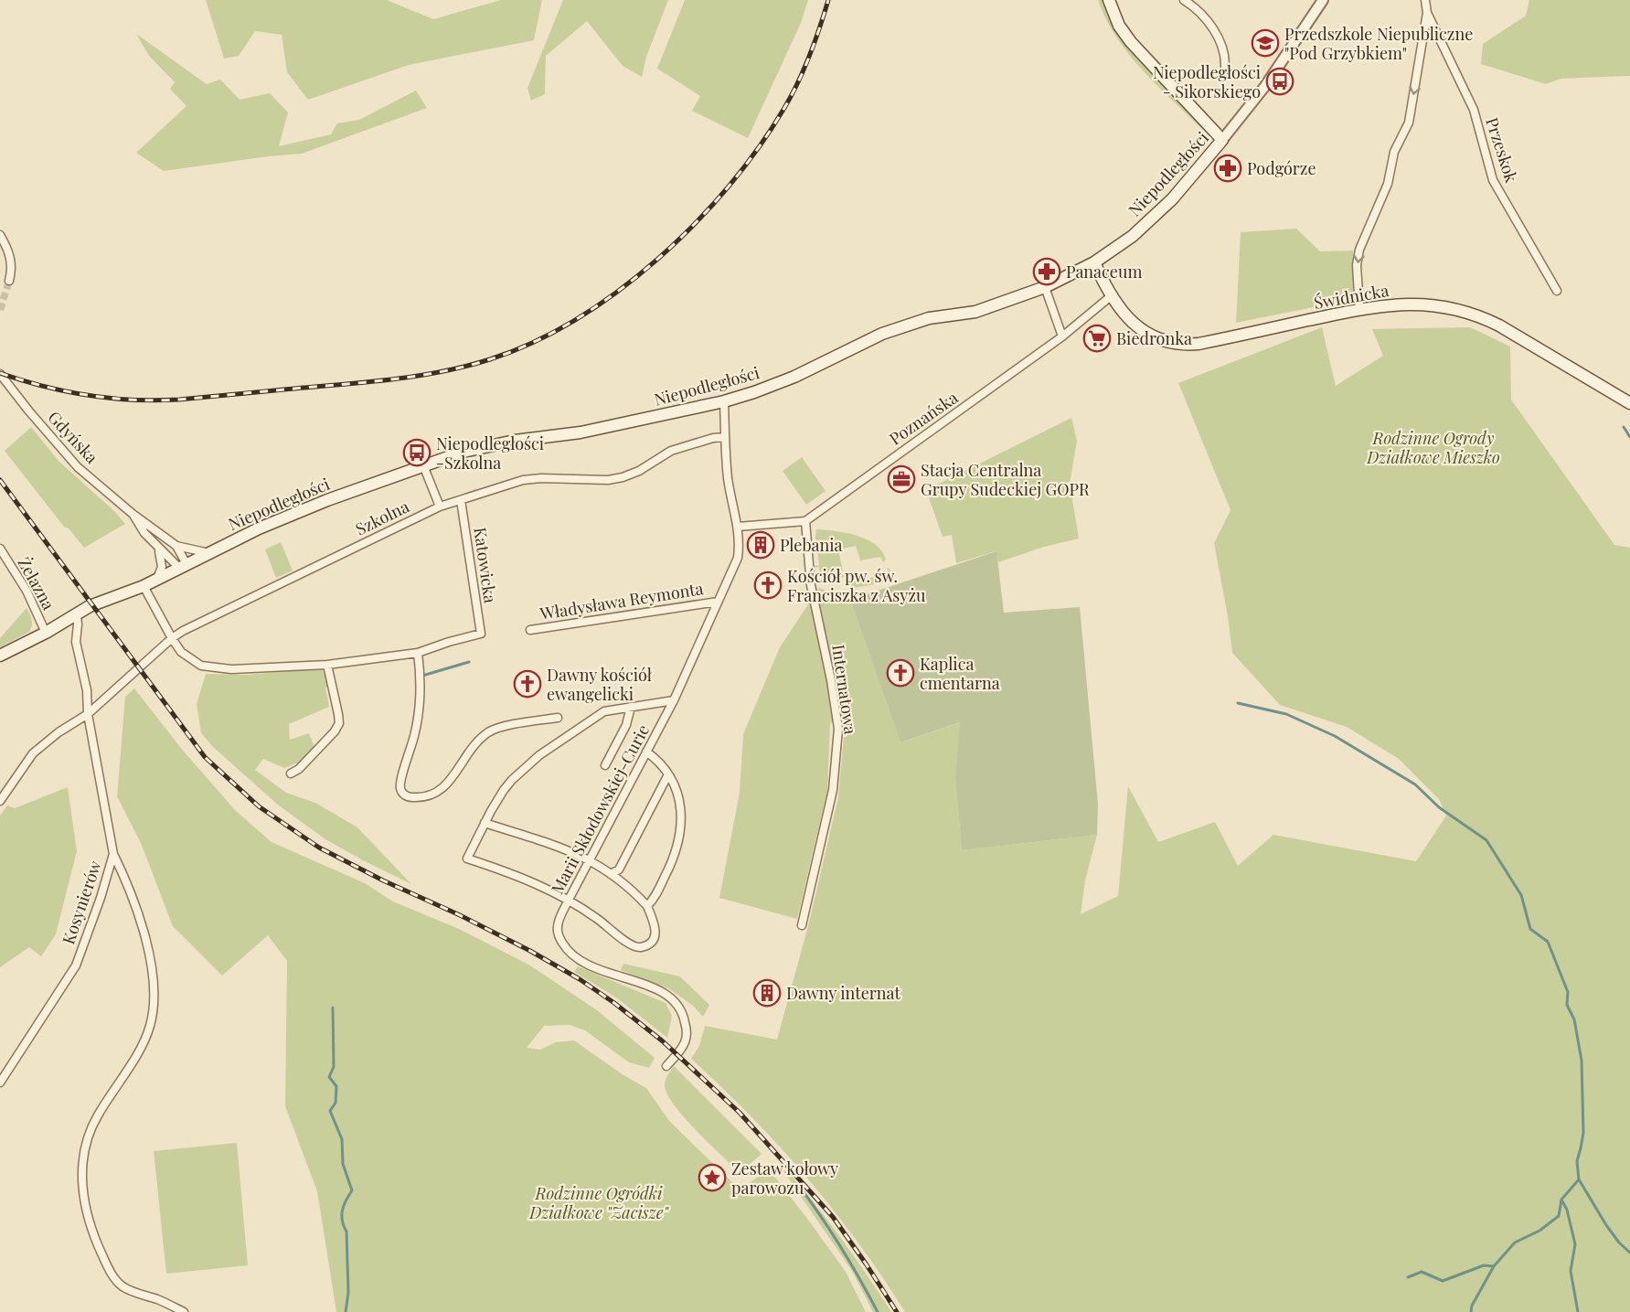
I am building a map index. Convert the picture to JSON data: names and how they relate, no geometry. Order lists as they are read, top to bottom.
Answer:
{
  "streets": {
    "main road": ["Niepodległości", "Świdnicka"],
    "street": [
      "Przeskok",
      "Poznańska",
      "Gdyńska",
      "Szkolna",
      "Katowicka",
      "Żelazna",
      "Władysława Reymonta",
      "Internatowa",
      "Marii Skłodowskiej-Curie",
      "Kosynierów"
    ]
  },
  "crossings": [
    ["Przeskok", "Świdnicka"],
    ["Niepodległości", "Świdnicka"],
    ["Niepodległości", "Gdyńska"],
    ["Niepodległości", "Żelazna"],
    ["Niepodległości", "Marii Skłodowskiej-Curie"],
    ["Niepodległości", "Kosynierów"],
    ["Świdnicka", "Poznańska"],
    ["Poznańska", "Internatowa"],
    ["Szkolna", "Katowicka"],
    ["Szkolna", "Marii Skłodowskiej-Curie"],
    ["Szkolna", "Kosynierów"],
    ["Władysława Reymonta", "Marii Skłodowskiej-Curie"]
  ],
  "one_way": ["Przeskok"],
  "parks": ["Rodzinne Ogrody Działkowe Mieszko", "Rodzinne Ogródki Działkowe \"Zacisze\""],
  "places": {
    "school or university": ["Przedszkole Niepubliczne \"Pod Grzybkiem\""],
    "bus stop": ["Niepodległości - Sikorskiego", "Niepodległości -Szkolna"],
    "pharmacy": ["Podgórze", "Panaceum"],
    "supermarket": ["Biedronka"],
    "office": ["Stacja Centralna Grupy Sudeckiej GOPR"],
    "building": ["Plebania", "Dawny internat"],
    "church": ["Kościół pw. św. Franciszka z Asyżu", "Kaplica cmentarna", "Dawny kościół ewangelicki"],
    "place": ["Zestaw kołowy parowozu"]
  }
}
